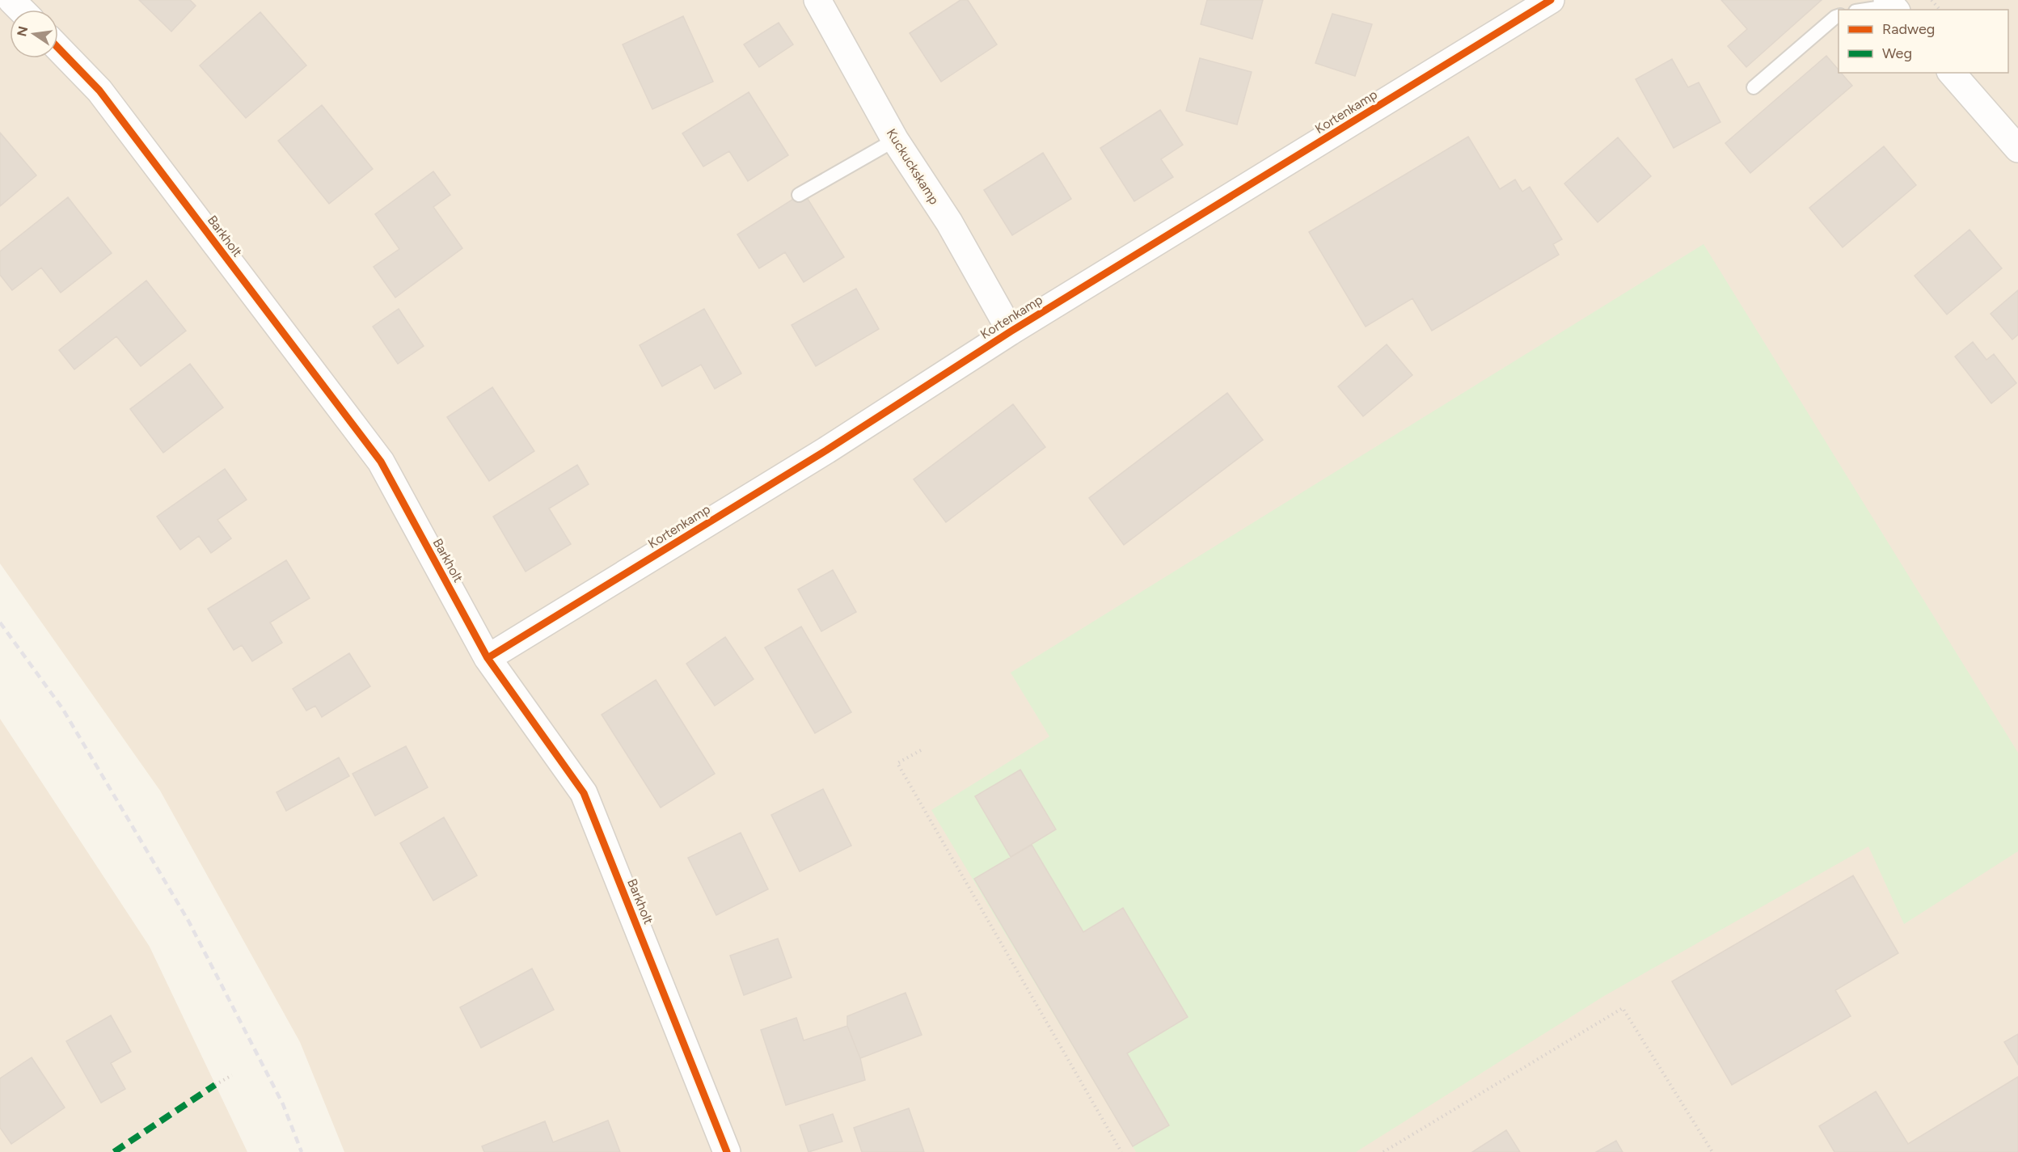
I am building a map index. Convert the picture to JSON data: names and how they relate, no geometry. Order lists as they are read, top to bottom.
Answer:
{
  "streets": {
    "street": ["Kortenkamp", "Kuckuckskamp", "Barkholt"]
  },
  "crossings": [
    ["Kortenkamp", "Kuckuckskamp"],
    ["Kortenkamp", "Barkholt"]
  ],
  "legend": ["Radweg", "Weg"],
  "north": "left"
}
